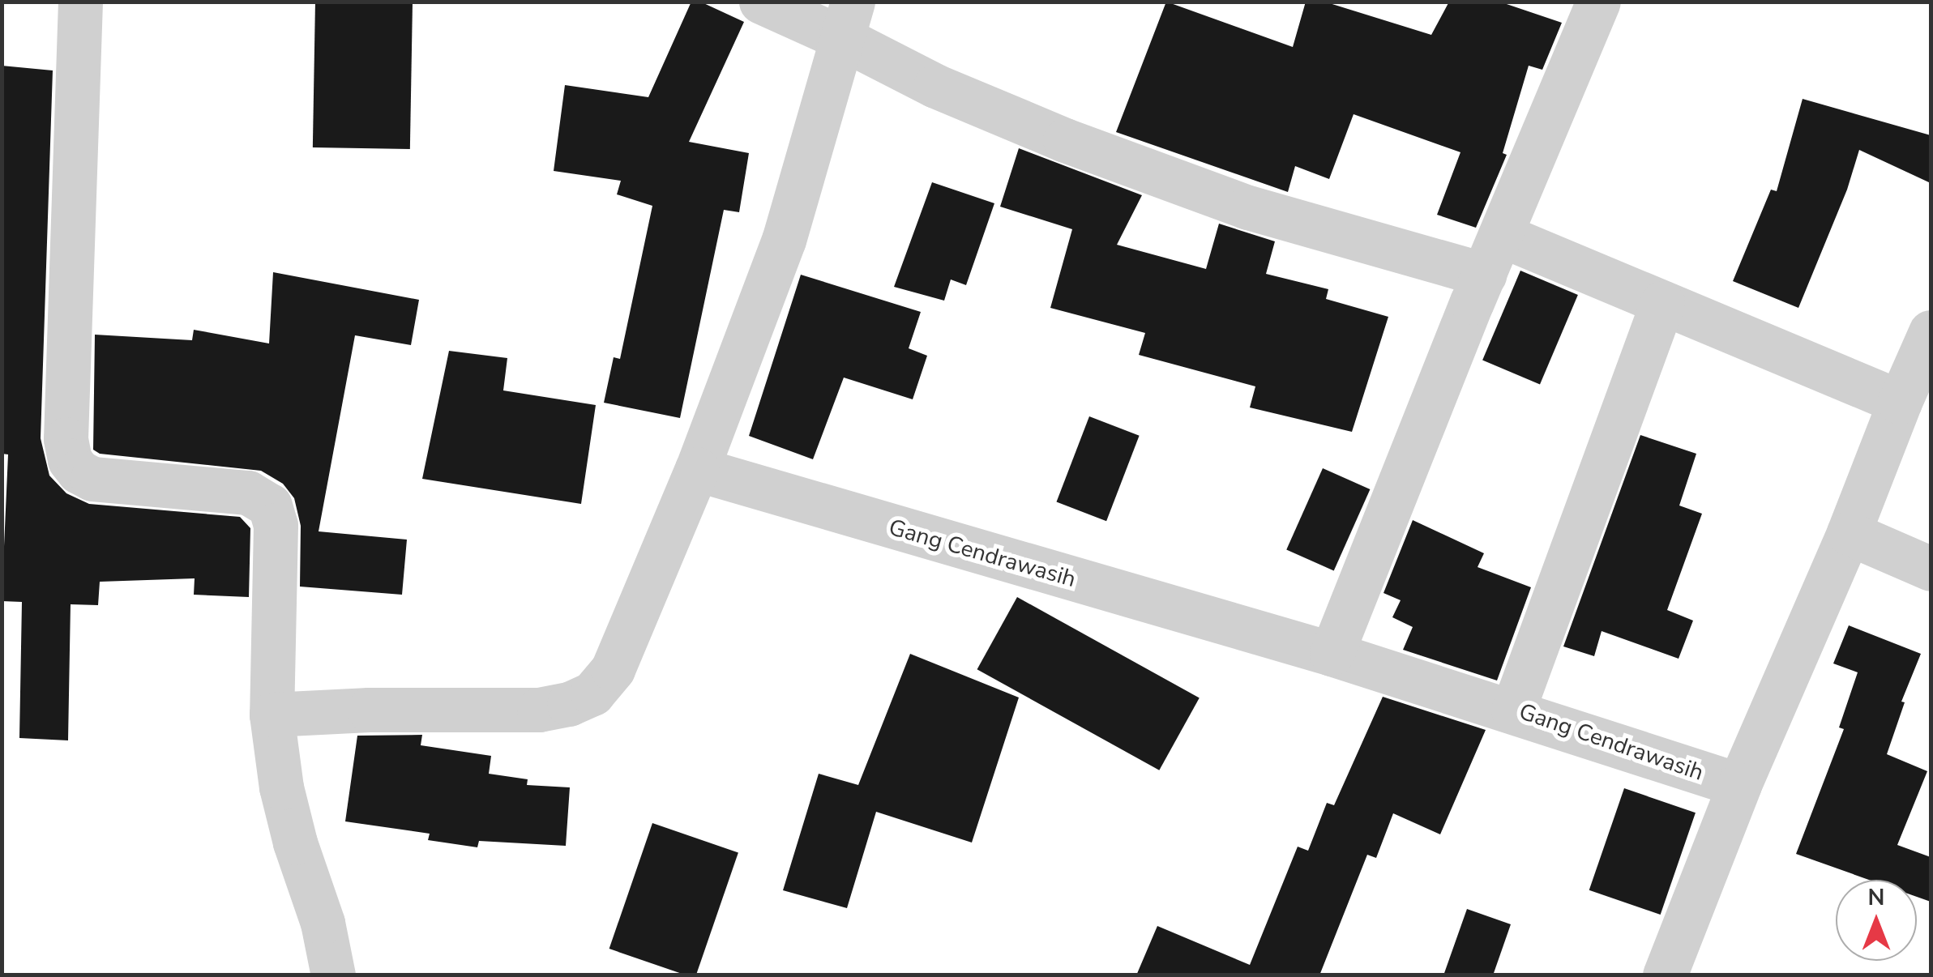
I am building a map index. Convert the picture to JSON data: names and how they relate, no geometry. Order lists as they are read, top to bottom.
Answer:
{
  "streets": {
    "street": ["Gang Cendrawasih"]
  },
  "north": "top"
}
